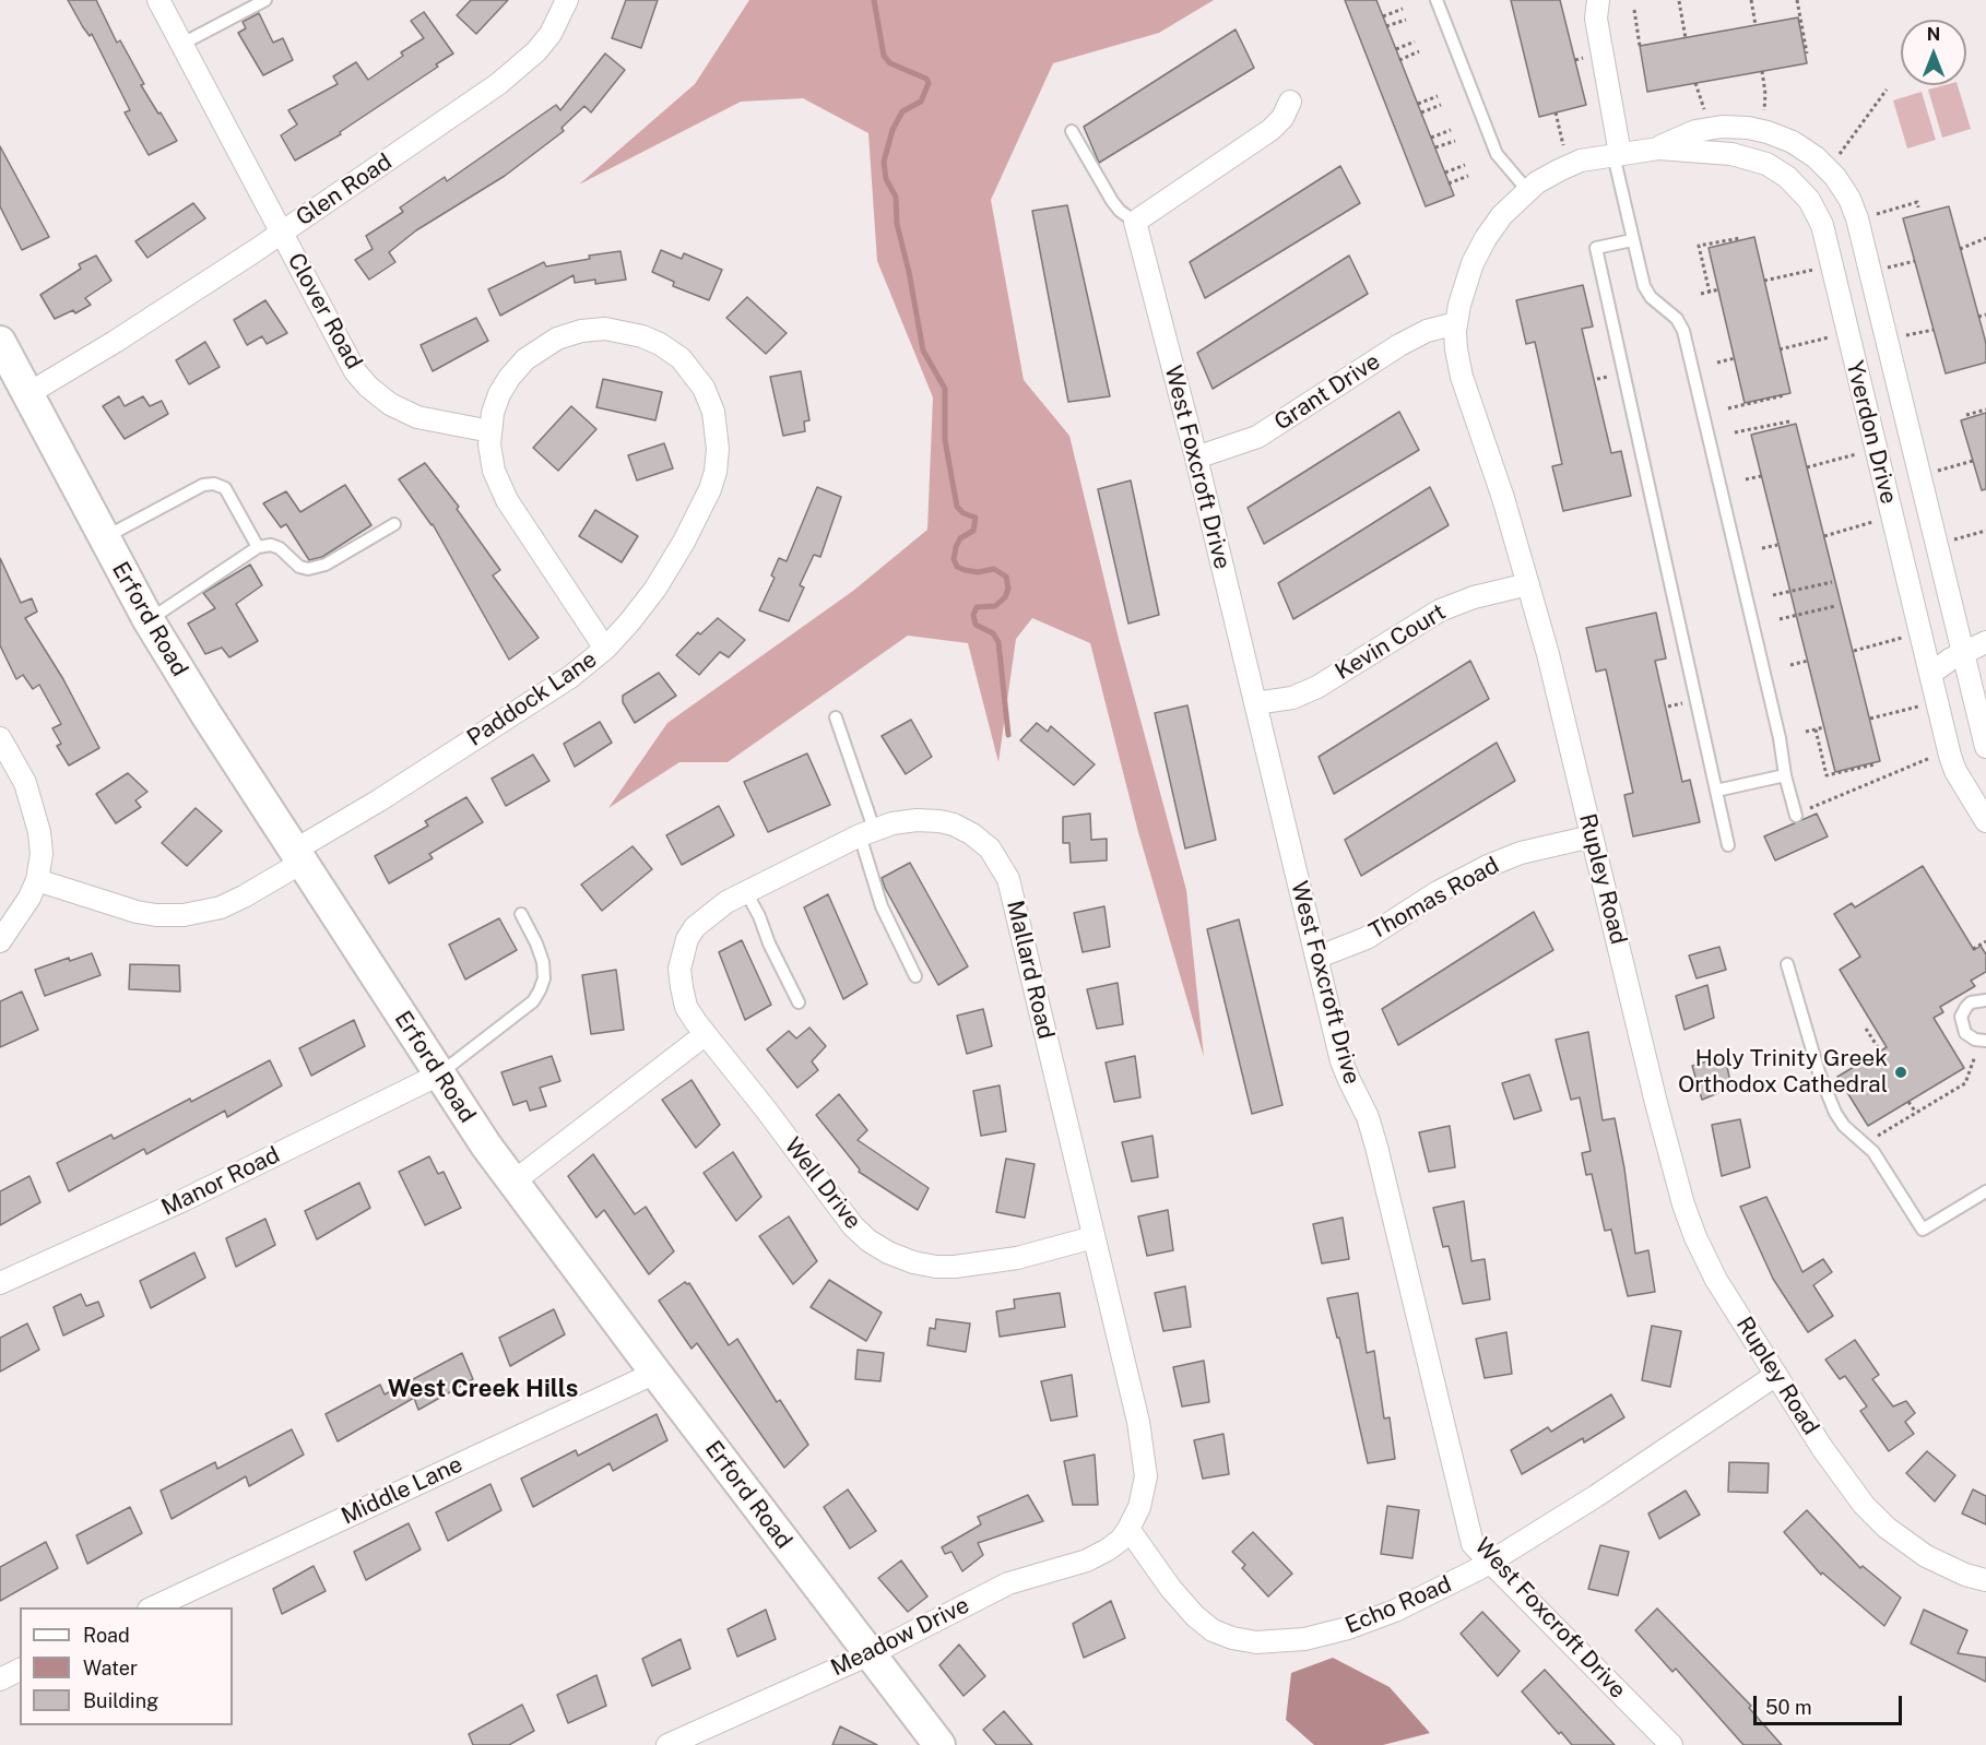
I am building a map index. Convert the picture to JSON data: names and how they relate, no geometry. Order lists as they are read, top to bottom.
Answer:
{
  "streets": {
    "street": [
      "Glen Road",
      "Clover Road",
      "Grant Drive",
      "Yverdon Drive",
      "West Foxcroft Drive",
      "Erford Road",
      "Kevin Court",
      "Paddock Lane",
      "Rupley Road",
      "Thomas Road",
      "Mallard Road",
      "Manor Road",
      "Well Drive",
      "Middle Lane",
      "Echo Road",
      "Meadow Drive"
    ]
  },
  "crossings": [
    ["Glen Road", "Clover Road"],
    ["Glen Road", "Erford Road"],
    ["Clover Road", "Paddock Lane"],
    ["Grant Drive", "West Foxcroft Drive"],
    ["Grant Drive", "Rupley Road"],
    ["Yverdon Drive", "Rupley Road"],
    ["West Foxcroft Drive", "Kevin Court"],
    ["West Foxcroft Drive", "Thomas Road"],
    ["West Foxcroft Drive", "Echo Road"],
    ["Erford Road", "Paddock Lane"],
    ["Erford Road", "Manor Road"],
    ["Erford Road", "Middle Lane"],
    ["Erford Road", "Meadow Drive"],
    ["Kevin Court", "Rupley Road"],
    ["Rupley Road", "Thomas Road"],
    ["Rupley Road", "Echo Road"],
    ["Mallard Road", "Well Drive"],
    ["Mallard Road", "Echo Road"],
    ["Mallard Road", "Meadow Drive"],
    ["Echo Road", "Meadow Drive"]
  ],
  "districts": ["West Creek Hills"],
  "places": ["Holy Trinity Greek Orthodox Cathedral"],
  "legend": ["Road", "Water", "Building"],
  "scale_bar": "50 m",
  "north": "top"
}
